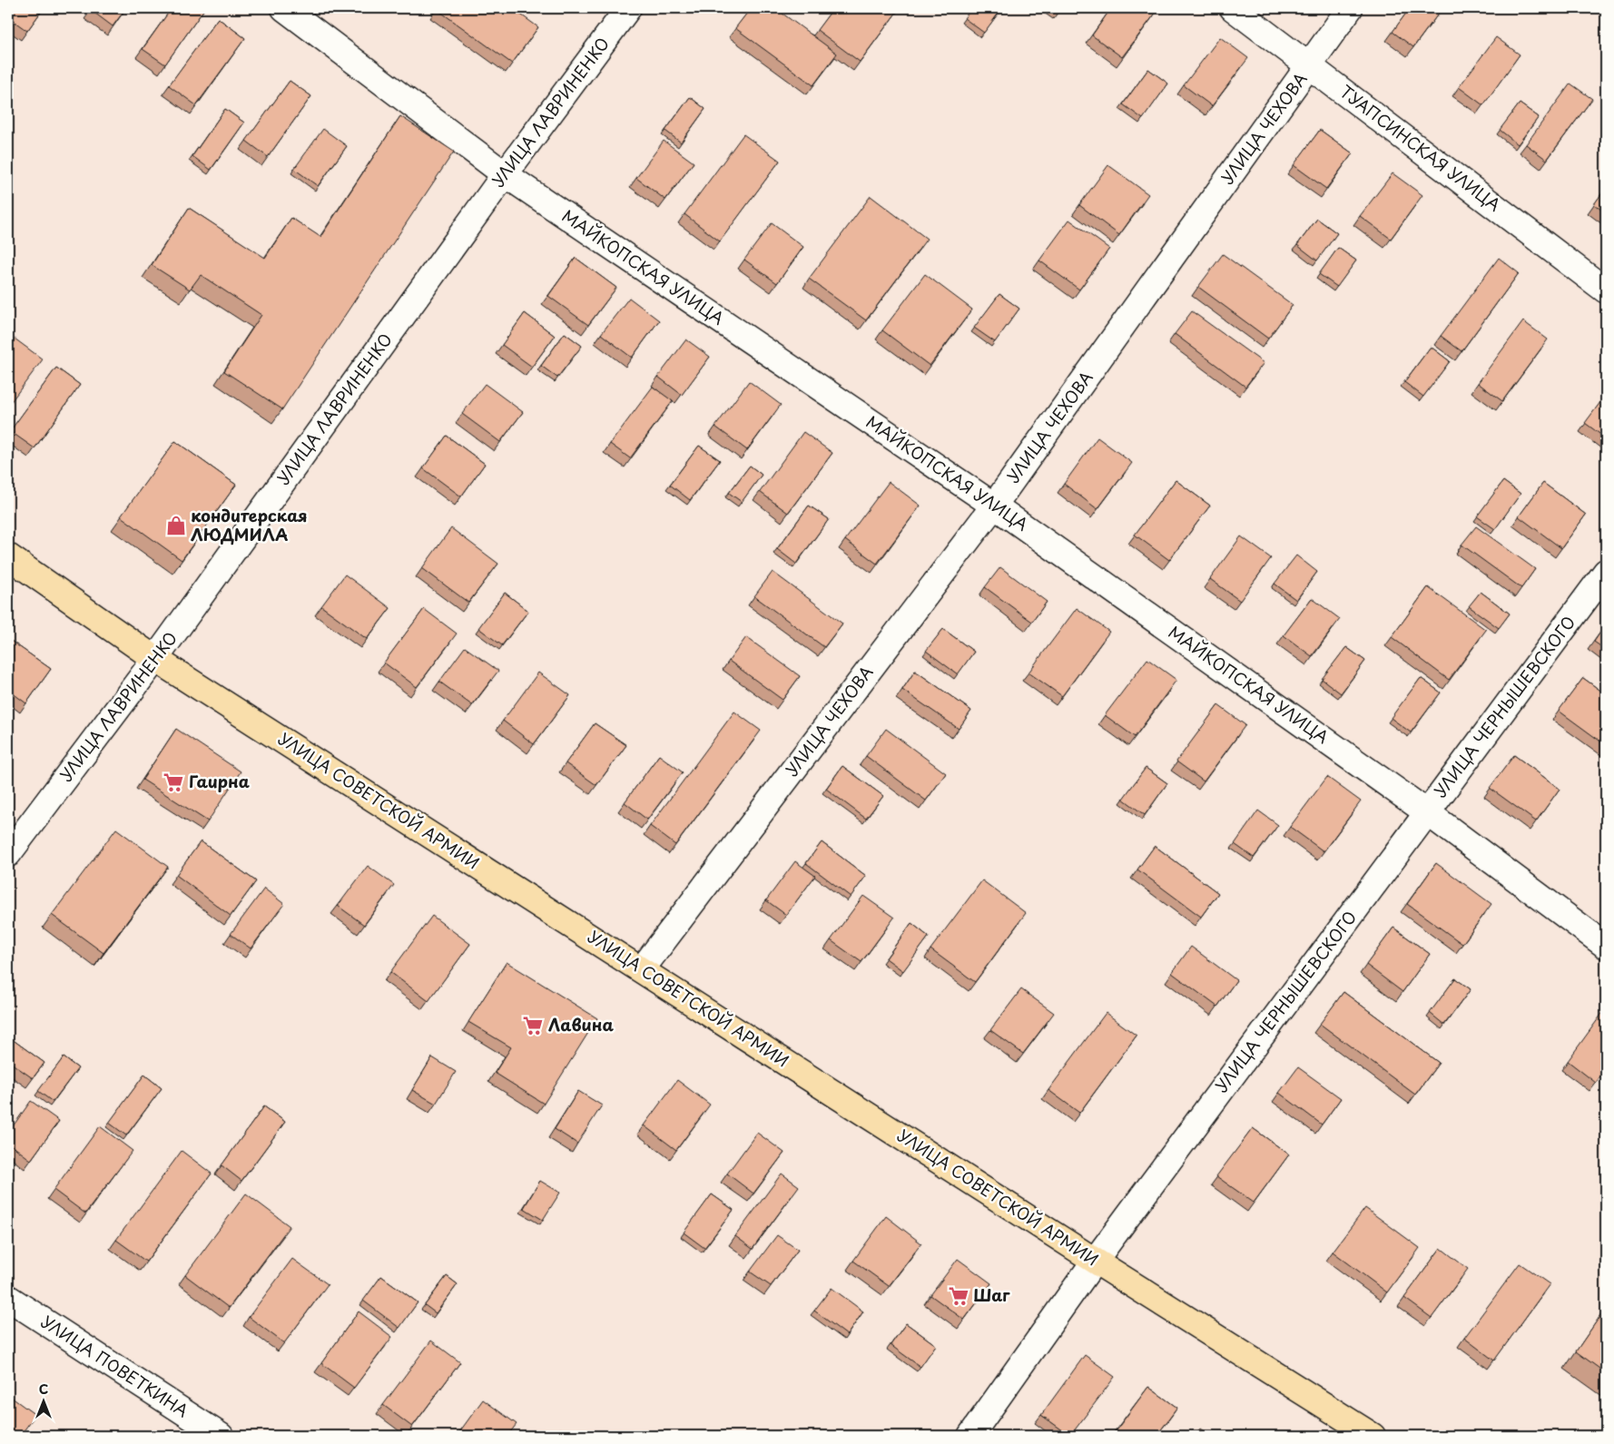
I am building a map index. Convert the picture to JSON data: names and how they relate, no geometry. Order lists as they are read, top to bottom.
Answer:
{
  "streets": {
    "main road": ["УЛИЦА СОВЕТСКОЙ АРМИИ"],
    "street": [
      "УЛИЦА ЛАВРИНЕНКО",
      "УЛИЦА ЧЕХОВА",
      "ТУАПСИНСКАЯ УЛИЦА",
      "МАЙКОПСКАЯ УЛИЦА",
      "УЛИЦА ЧЕРНЫШЕВСКОГО",
      "УЛИЦА ПОВЕТКИНА"
    ]
  },
  "crossings": [
    ["УЛИЦА ЛАВРИНЕНКО", "МАЙКОПСКАЯ УЛИЦА"],
    ["УЛИЦА ЛАВРИНЕНКО", "УЛИЦА СОВЕТСКОЙ АРМИИ"],
    ["УЛИЦА ЧЕХОВА", "ТУАПСИНСКАЯ УЛИЦА"],
    ["УЛИЦА ЧЕХОВА", "МАЙКОПСКАЯ УЛИЦА"],
    ["УЛИЦА ЧЕХОВА", "УЛИЦА СОВЕТСКОЙ АРМИИ"],
    ["МАЙКОПСКАЯ УЛИЦА", "УЛИЦА ЧЕРНЫШЕВСКОГО"],
    ["УЛИЦА ЧЕРНЫШЕВСКОГО", "УЛИЦА СОВЕТСКОЙ АРМИИ"]
  ],
  "places": {
    "shop": ["кондитерская ЛЮДМИЛА"],
    "supermarket": ["Гаирна", "Лавина", "Шаг"]
  },
  "north": "top"
}
